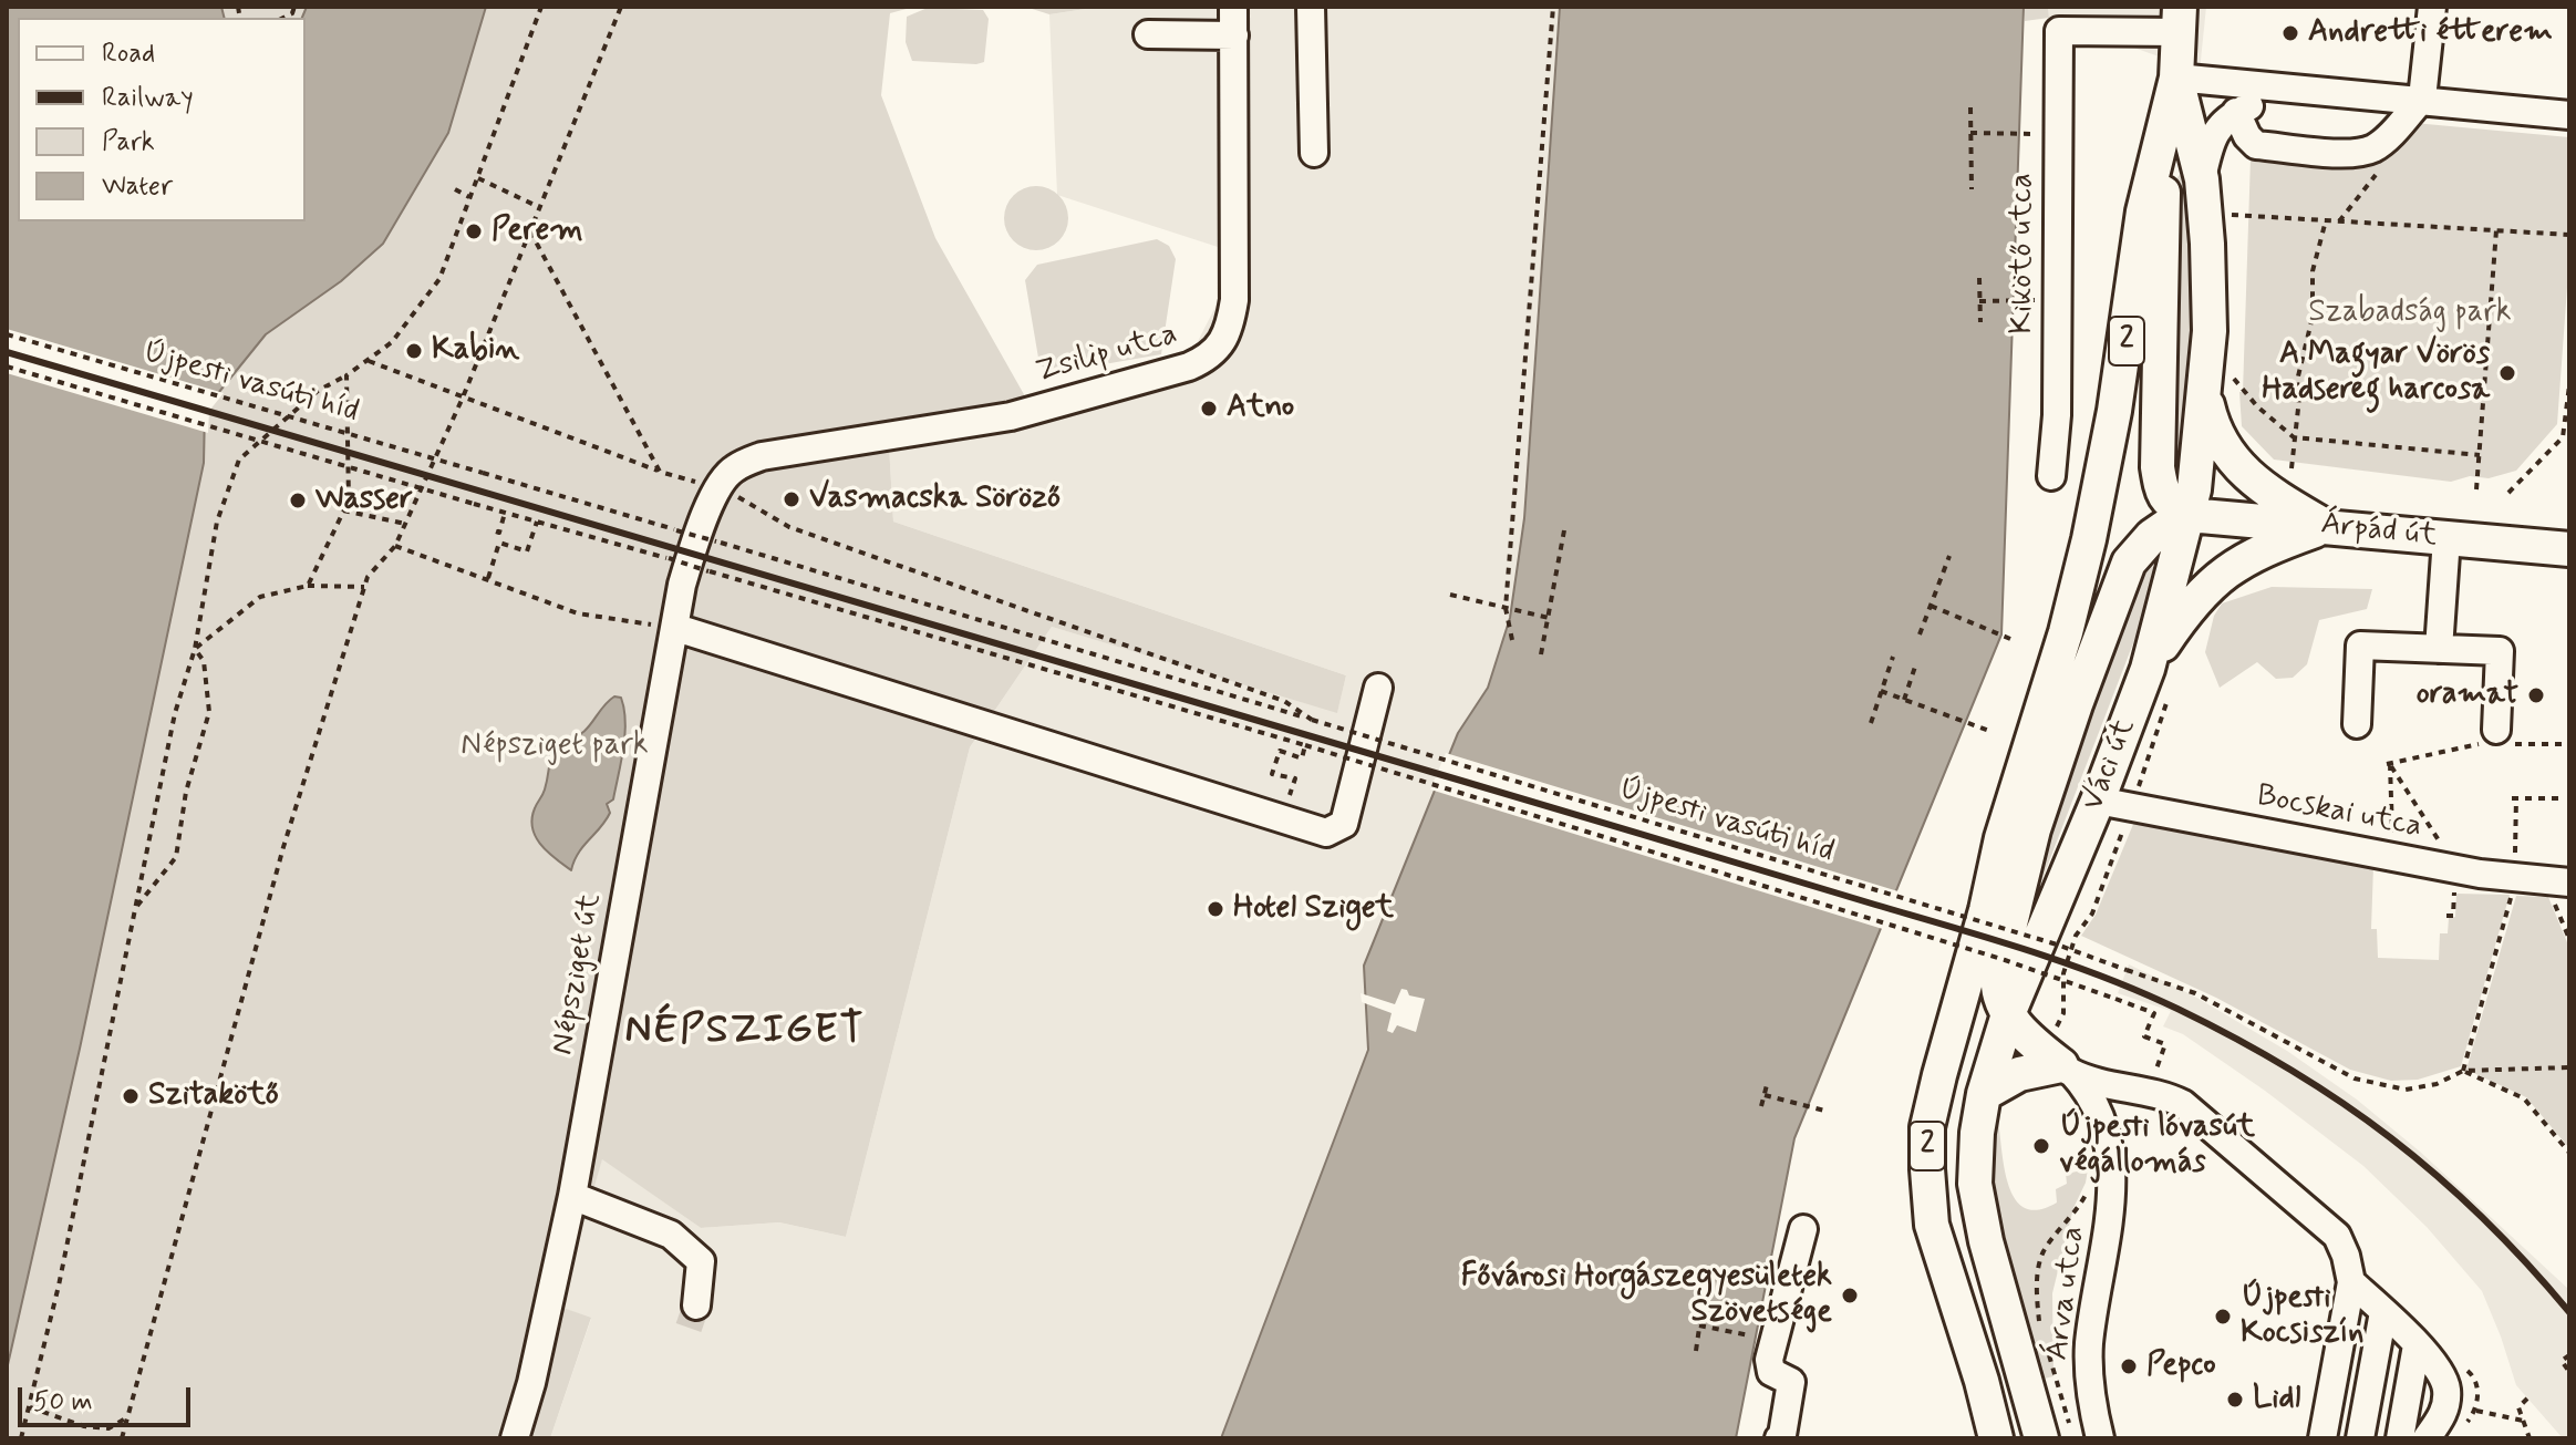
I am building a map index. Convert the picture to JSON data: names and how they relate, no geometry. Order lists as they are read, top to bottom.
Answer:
{
  "streets": {
    "main road": ["2", "Árpád út", "Váci út"],
    "street": [
      "Kikötő utca",
      "Zsilip utca",
      "Bocskai utca",
      "Népsziget út",
      "Árva utca"
    ],
    "path": ["Újpesti vasúti híd"]
  },
  "crossings": [
    ["Kikötő utca", "Váci út"],
    ["Újpesti vasúti híd", "Népsziget út"],
    ["Árpád út", "Váci út"],
    ["Váci út", "Bocskai utca"]
  ],
  "districts": ["NÉPSZIGET"],
  "parks": ["Szabadság park", "Népsziget park"],
  "places": [
    "Andretti étterem",
    "Perem",
    "Kabin",
    "A Magyar Vörös Hadsereg harcosa",
    "Atno",
    "Vasmacska Söröző",
    "Wasser",
    "oramat",
    "Hotel Sziget",
    "Szitakötő",
    "Újpesti lóvasút végállomás",
    "Fővárosi Horgászegyesületek Szövetsége",
    "Újpesti Kocsiszín",
    "Pepco",
    "Lidl"
  ],
  "legend": [
    "Road",
    "Railway",
    "Park",
    "Water"
  ],
  "scale_bar": "50 m"
}
